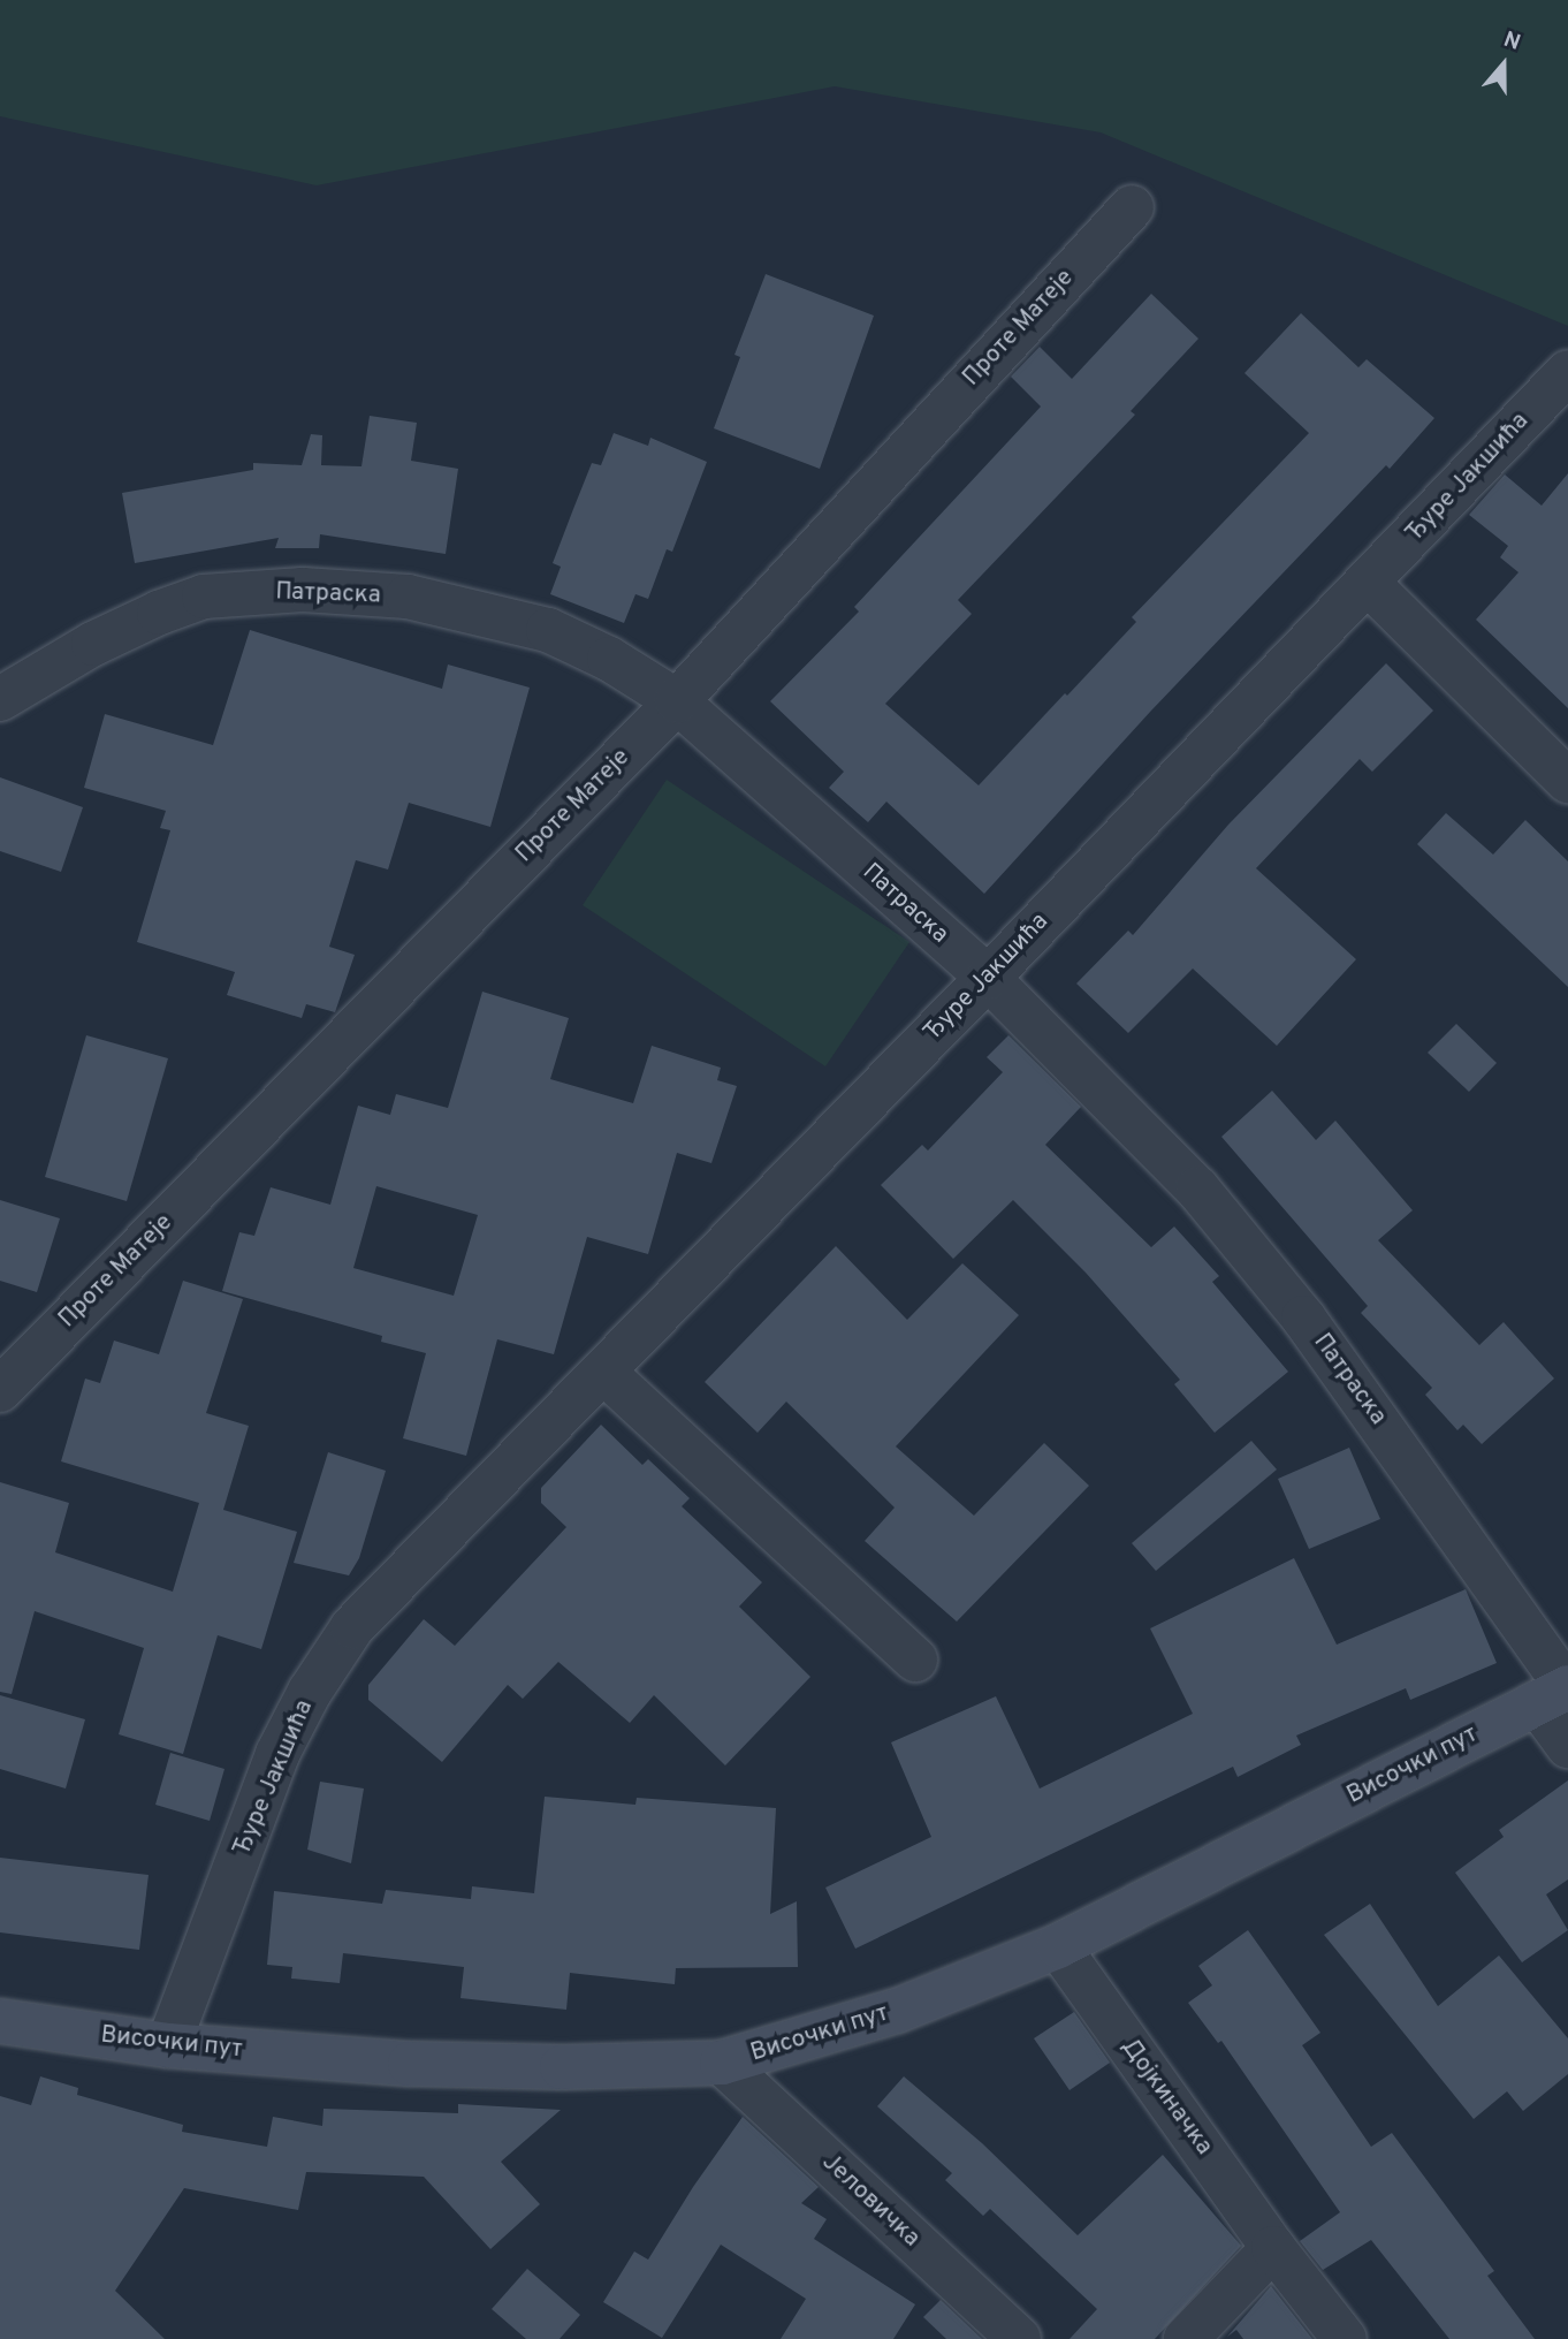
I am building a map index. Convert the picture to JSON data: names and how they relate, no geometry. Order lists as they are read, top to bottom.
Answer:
{
  "streets": {
    "main road": ["Височки пут"],
    "street": [
      "Проте Матеје",
      "Ђуре Јакшића",
      "Патраска",
      "Дојкиначка",
      "Јеловичка"
    ]
  },
  "crossings": [
    ["Проте Матеје", "Патраска"],
    ["Ђуре Јакшића", "Патраска"],
    ["Ђуре Јакшића", "Височки пут"],
    ["Патраска", "Височки пут"],
    ["Височки пут", "Дојкиначка"],
    ["Височки пут", "Јеловичка"]
  ],
  "north": "top"
}
